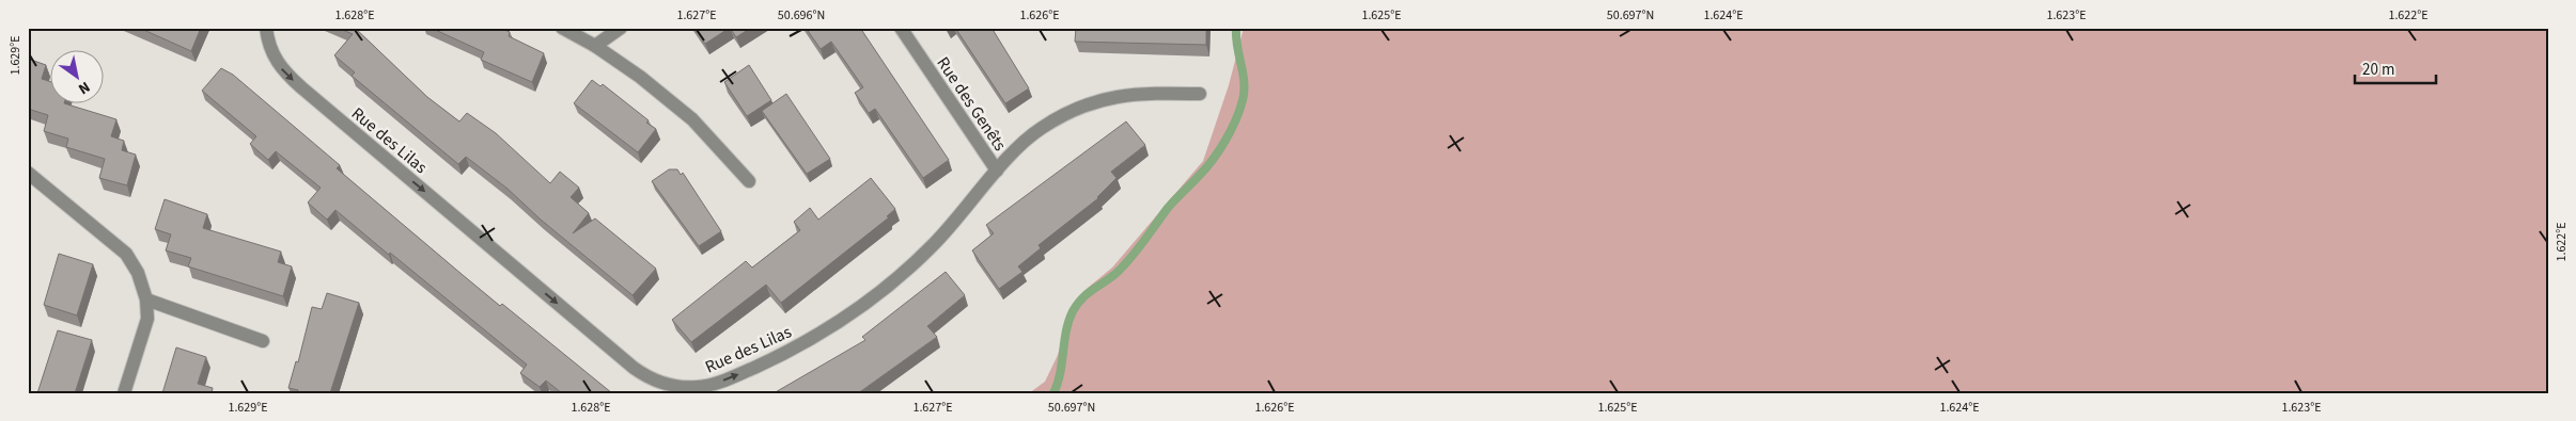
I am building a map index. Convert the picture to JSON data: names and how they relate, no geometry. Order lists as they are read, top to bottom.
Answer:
{
  "streets": {
    "street": ["Rue des Genêts", "Rue des Lilas"]
  },
  "crossings": [
    ["Rue des Genêts", "Rue des Lilas"]
  ],
  "scale_bar": "20 m",
  "north": "bottom right",
  "coordinates": [
    "1.628°E",
    "1.627°E",
    "50.696°N",
    "1.626°E",
    "1.625°E",
    "50.697°N",
    "1.624°E",
    "1.623°E",
    "1.622°E",
    "1.629°E"
  ]
}
